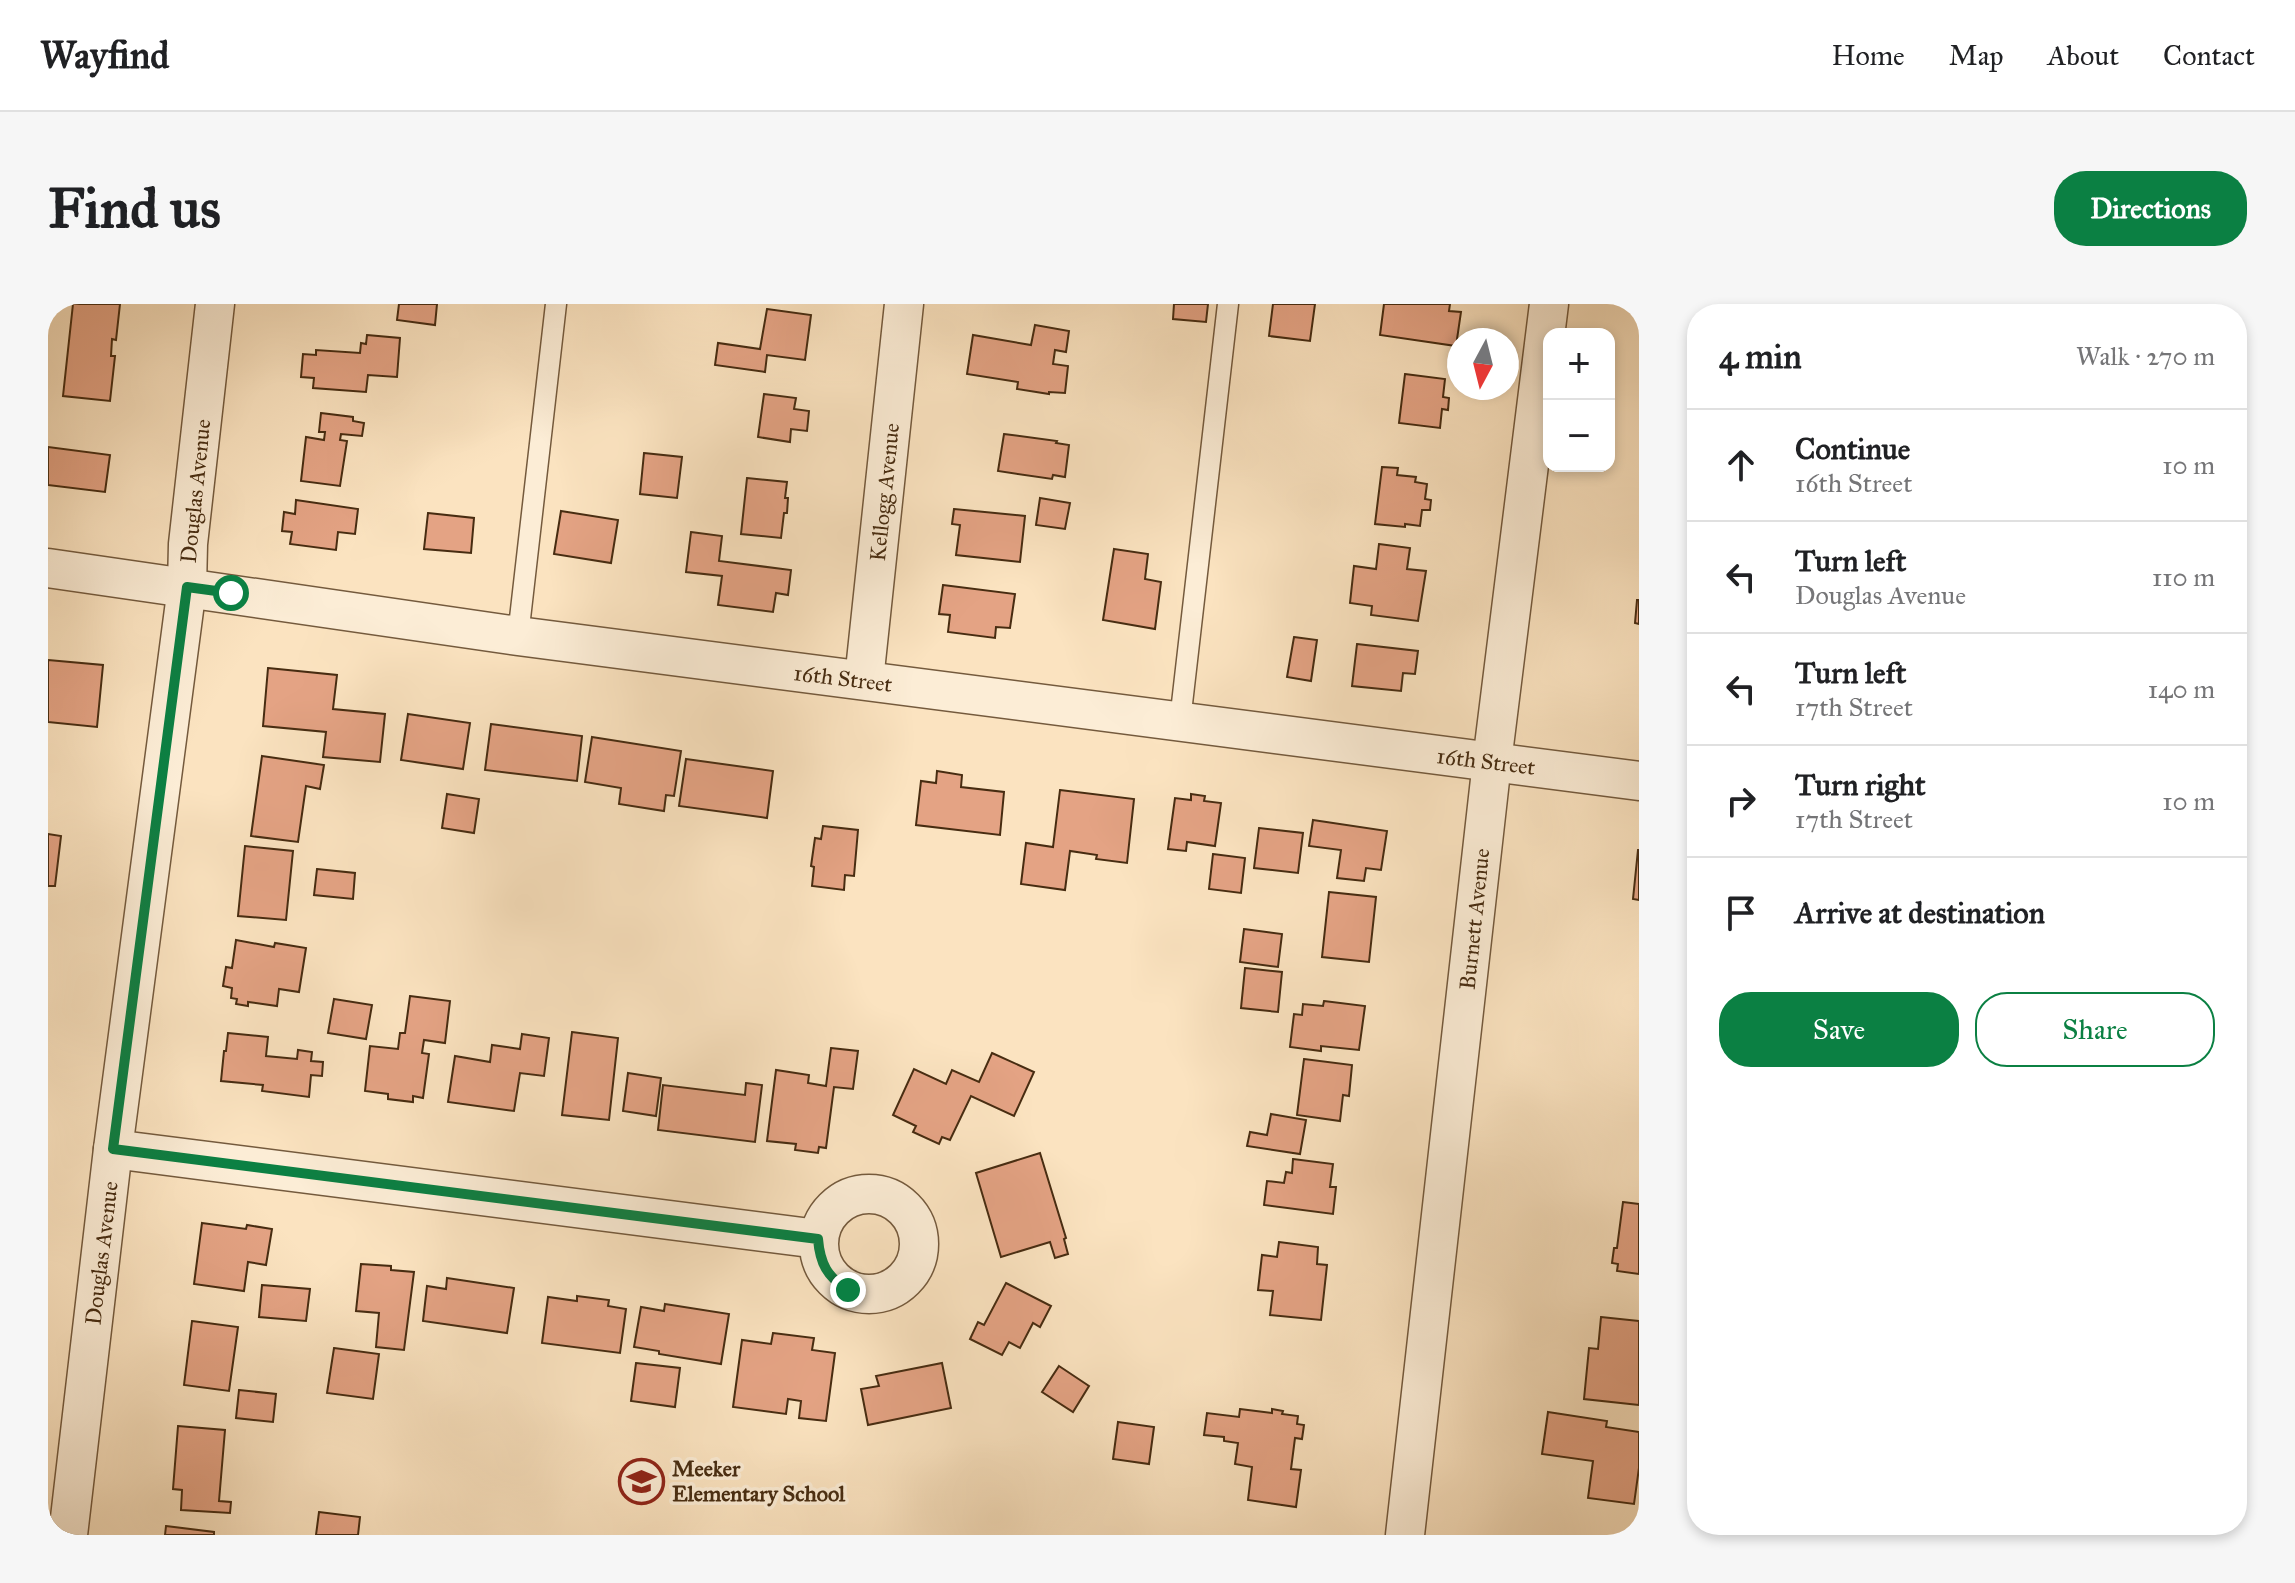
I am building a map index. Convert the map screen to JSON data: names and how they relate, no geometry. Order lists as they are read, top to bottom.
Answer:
{
  "streets": {
    "street": [
      "Douglas Avenue",
      "Kellogg Avenue",
      "16th Street",
      "Burnett Avenue"
    ]
  },
  "crossings": [
    ["Douglas Avenue", "16th Street"],
    ["Kellogg Avenue", "16th Street"],
    ["16th Street", "Burnett Avenue"]
  ],
  "places": {
    "school or university": ["Meeker Elementary School"]
  },
  "north": "bottom",
  "page": {
    "header": "Wayfind",
    "nav": [
      "Home",
      "Map",
      "About",
      "Contact"
    ],
    "buttons": [
      "Directions",
      ["Save", "Share"]
    ],
    "title": "Find us",
    "heading": ["4 min", "Walk · 270 m"],
    "map_buttons": ["+", "−"],
    "list": [
      ["Continue", "16th Street", "10 m"],
      ["Turn left", "Douglas Avenue", "110 m"],
      ["Turn left", "17th Street", "140 m"],
      ["Turn right", "17th Street", "10 m"],
      "Arrive at destination"
    ]
  }
}
